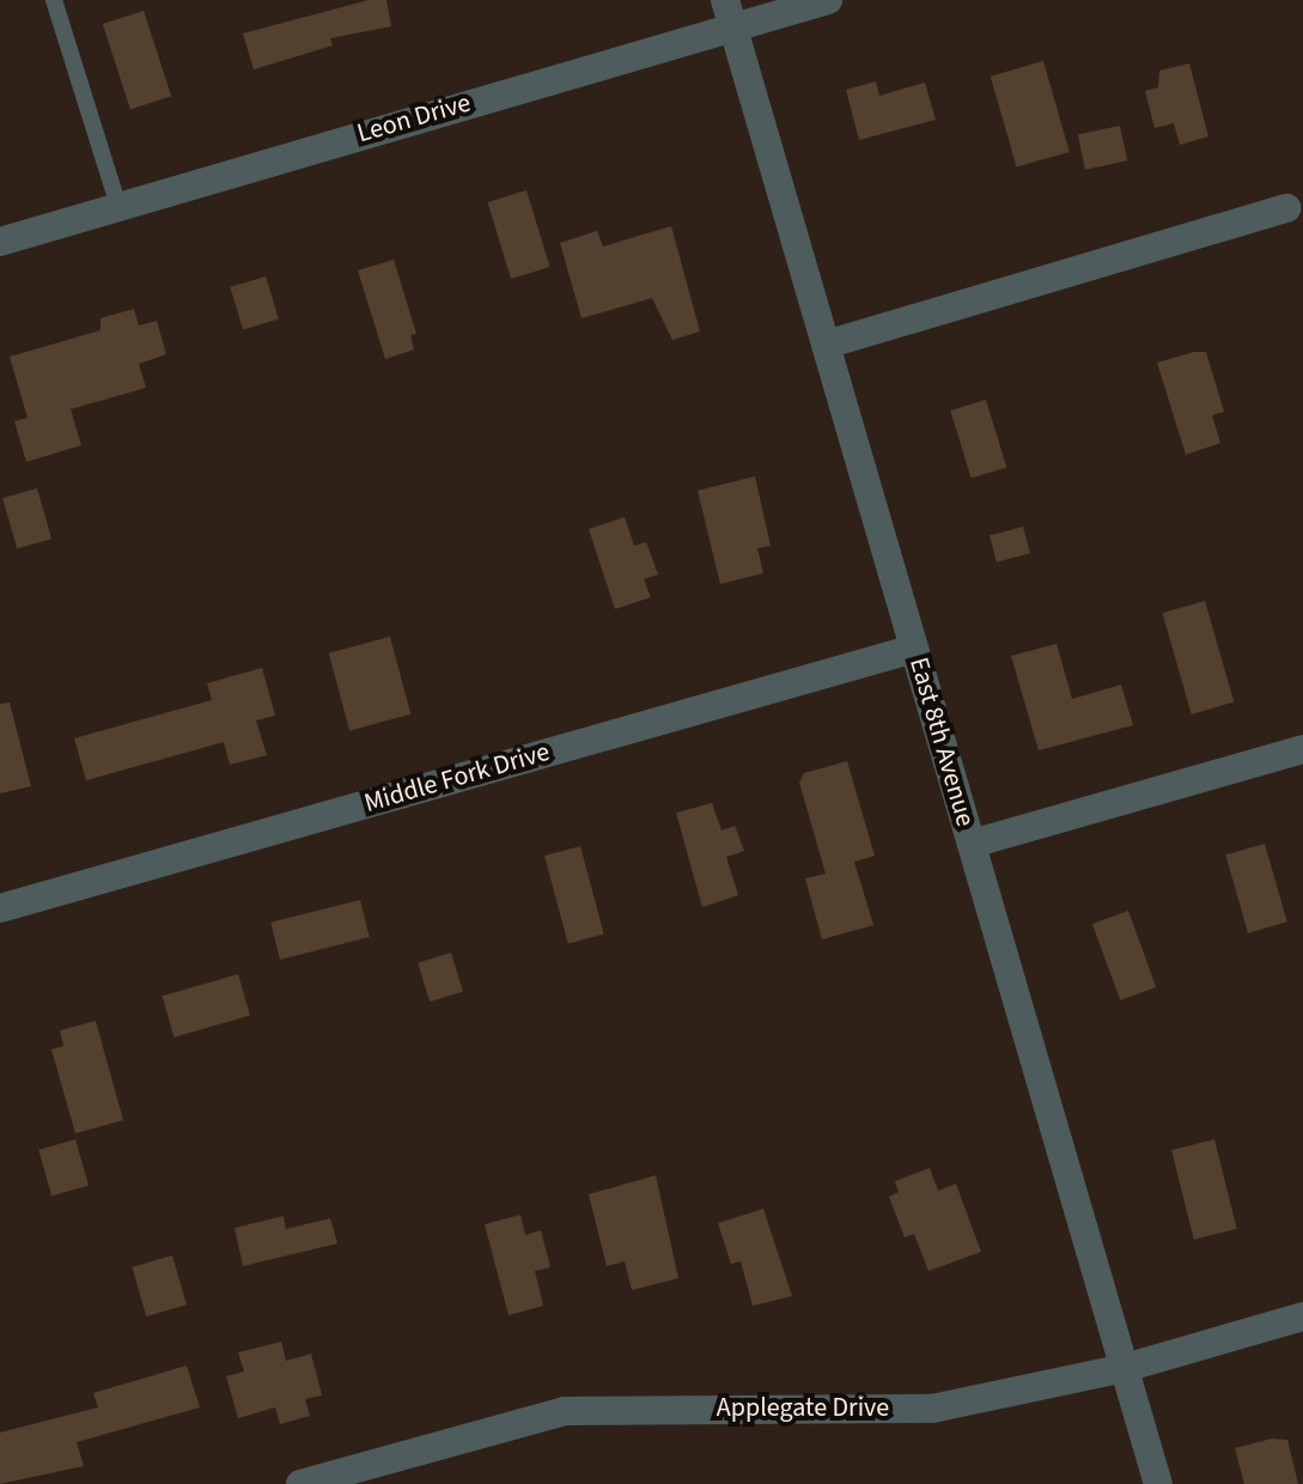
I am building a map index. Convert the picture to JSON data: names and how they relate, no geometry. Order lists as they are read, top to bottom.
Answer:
{
  "streets": {
    "street": [
      "Leon Drive",
      "East 8th Avenue",
      "Middle Fork Drive",
      "Applegate Drive"
    ]
  },
  "crossings": [
    ["Leon Drive", "East 8th Avenue"],
    ["East 8th Avenue", "Middle Fork Drive"],
    ["East 8th Avenue", "Applegate Drive"]
  ]
}
